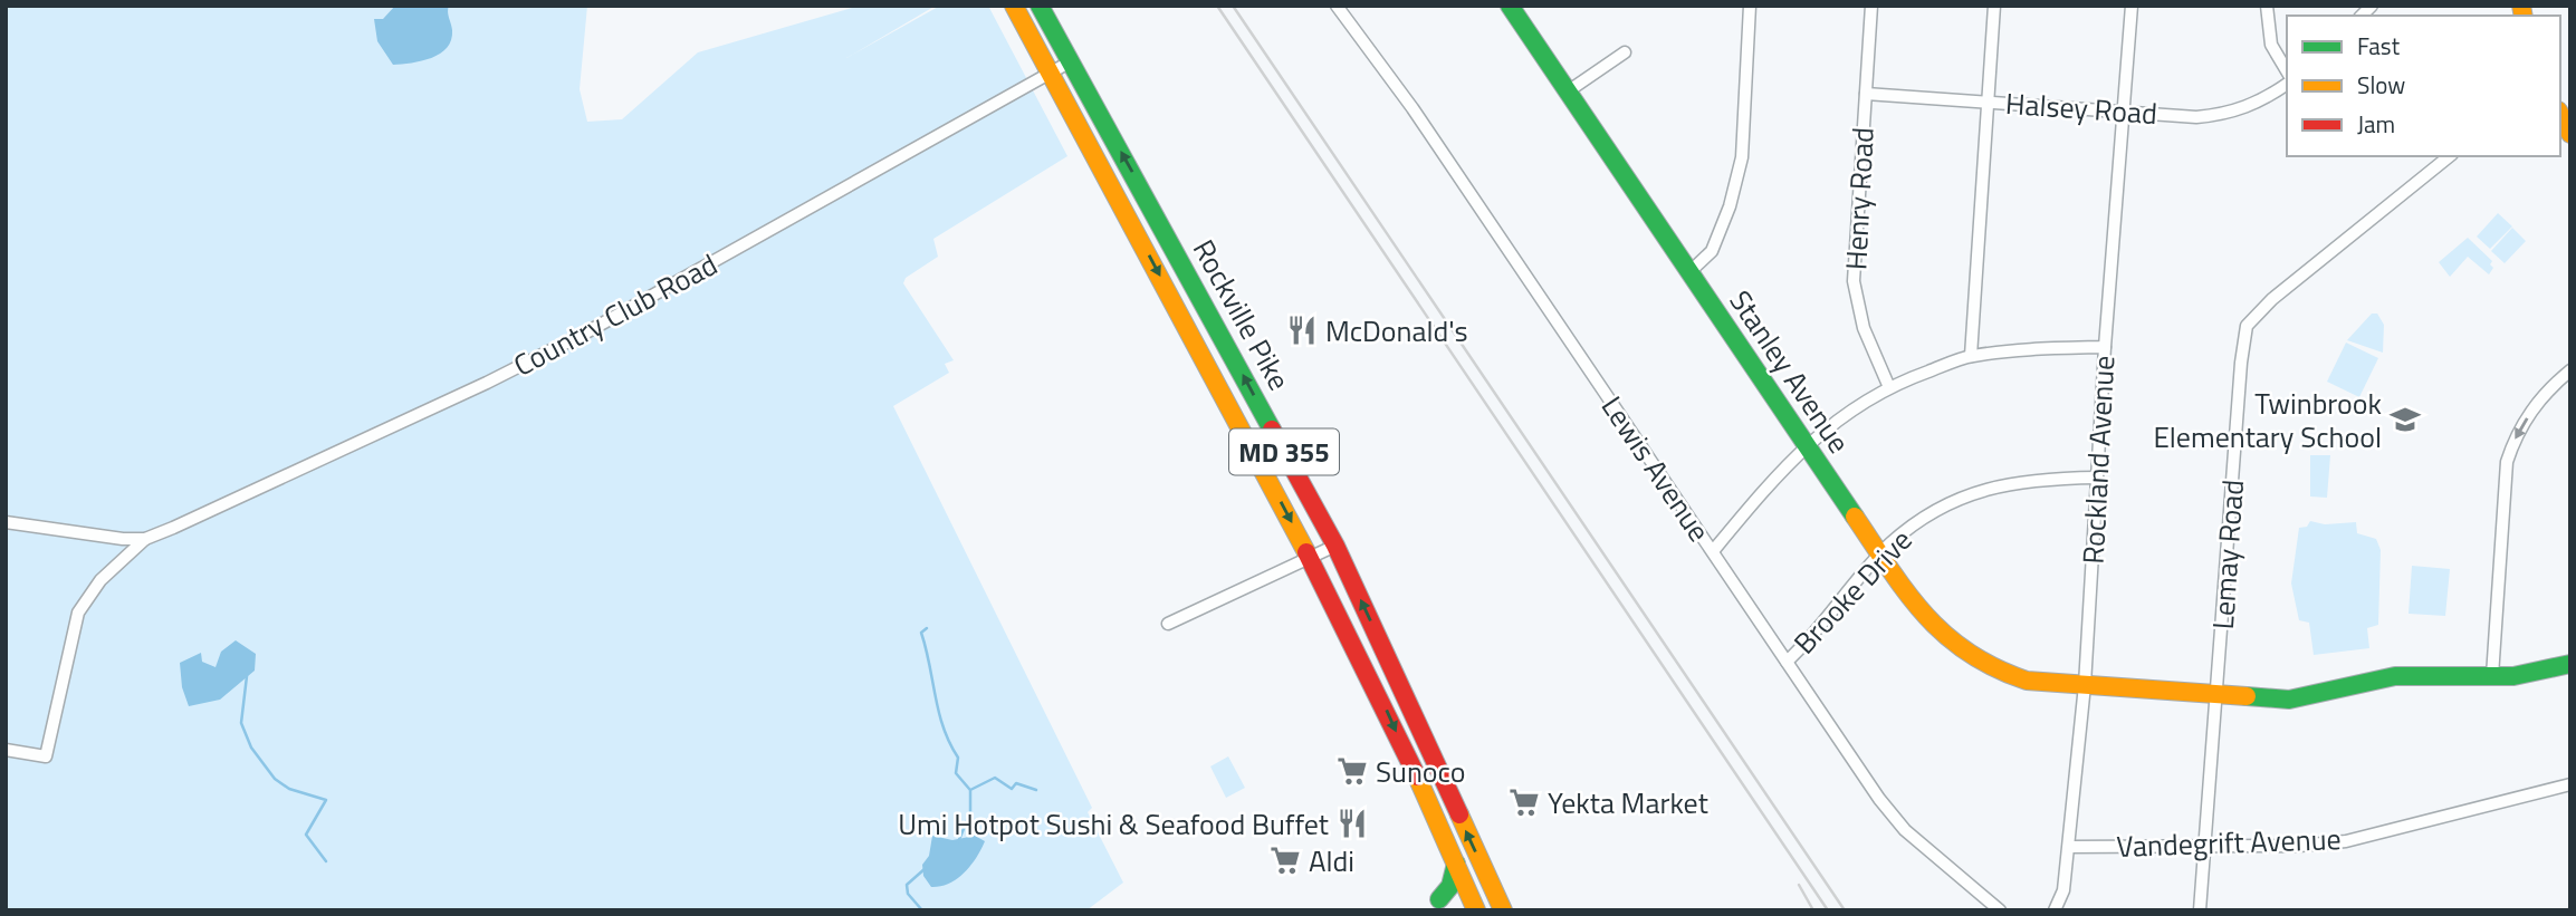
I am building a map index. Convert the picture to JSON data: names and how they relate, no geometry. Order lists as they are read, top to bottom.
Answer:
{
  "streets": {
    "main road": ["Rockville Pike", "Stanley Avenue", "MD 355"],
    "street": [
      "Halsey Road",
      "Henry Road",
      "Country Club Road",
      "Rockland Avenue",
      "Lewis Avenue",
      "Lemay Road",
      "Brooke Drive",
      "Vandegrift Avenue"
    ]
  },
  "crossings": [
    ["Halsey Road", "Henry Road"],
    ["Halsey Road", "Rockland Avenue"],
    ["Country Club Road", "Rockville Pike"],
    ["Stanley Avenue", "Rockland Avenue"],
    ["Stanley Avenue", "Lemay Road"],
    ["Stanley Avenue", "Brooke Drive"],
    ["Rockland Avenue", "Brooke Drive"],
    ["Rockland Avenue", "Vandegrift Avenue"],
    ["Lewis Avenue", "Brooke Drive"],
    ["Lemay Road", "Vandegrift Avenue"]
  ],
  "places": {
    "restaurant": ["McDonald's", "Umi Hotpot Sushi & Seafood Buffet"],
    "school or university": ["Twinbrook Elementary School"],
    "supermarket": ["Sunoco", "Yekta Market", "Aldi"]
  },
  "legend": ["Fast", "Slow", "Jam"]
}
